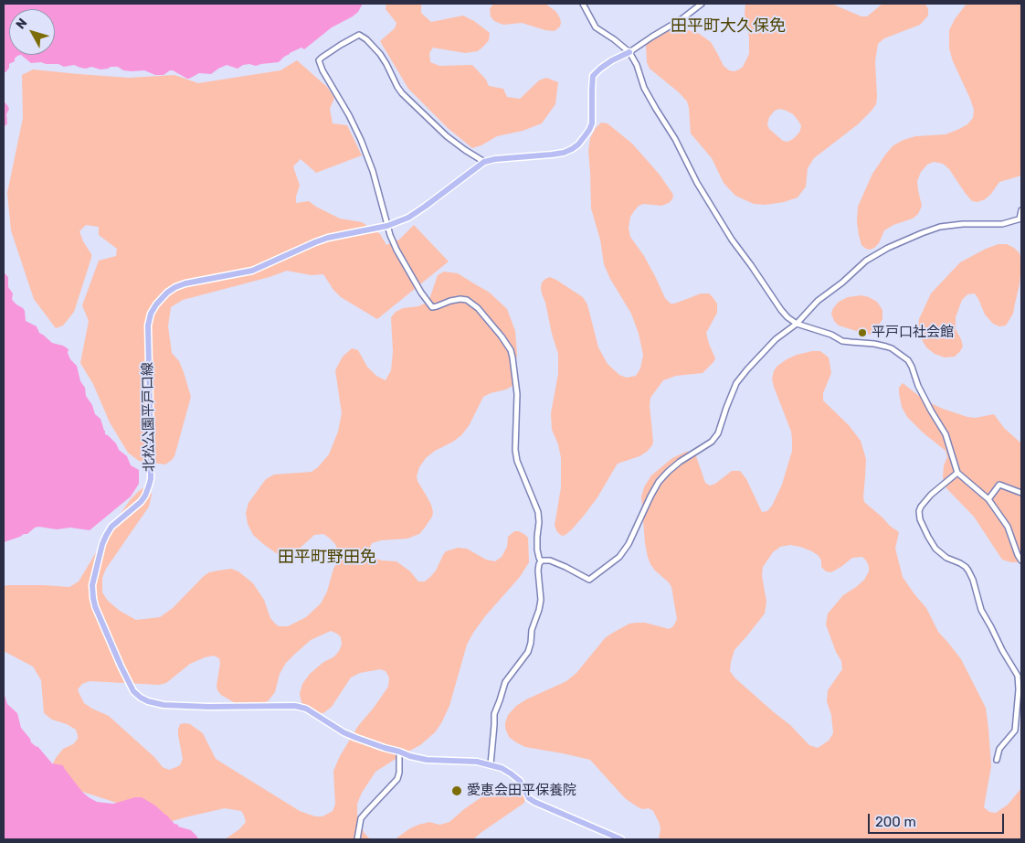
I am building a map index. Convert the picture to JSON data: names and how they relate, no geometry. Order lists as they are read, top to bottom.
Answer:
{
  "streets": {
    "main road": ["北松公園平戸口線"]
  },
  "districts": ["田平町大久保免", "田平町野田免"],
  "places": ["平戸口社会館", "愛恵会田平保養院"],
  "scale_bar": "200 m",
  "north": "top left"
}
